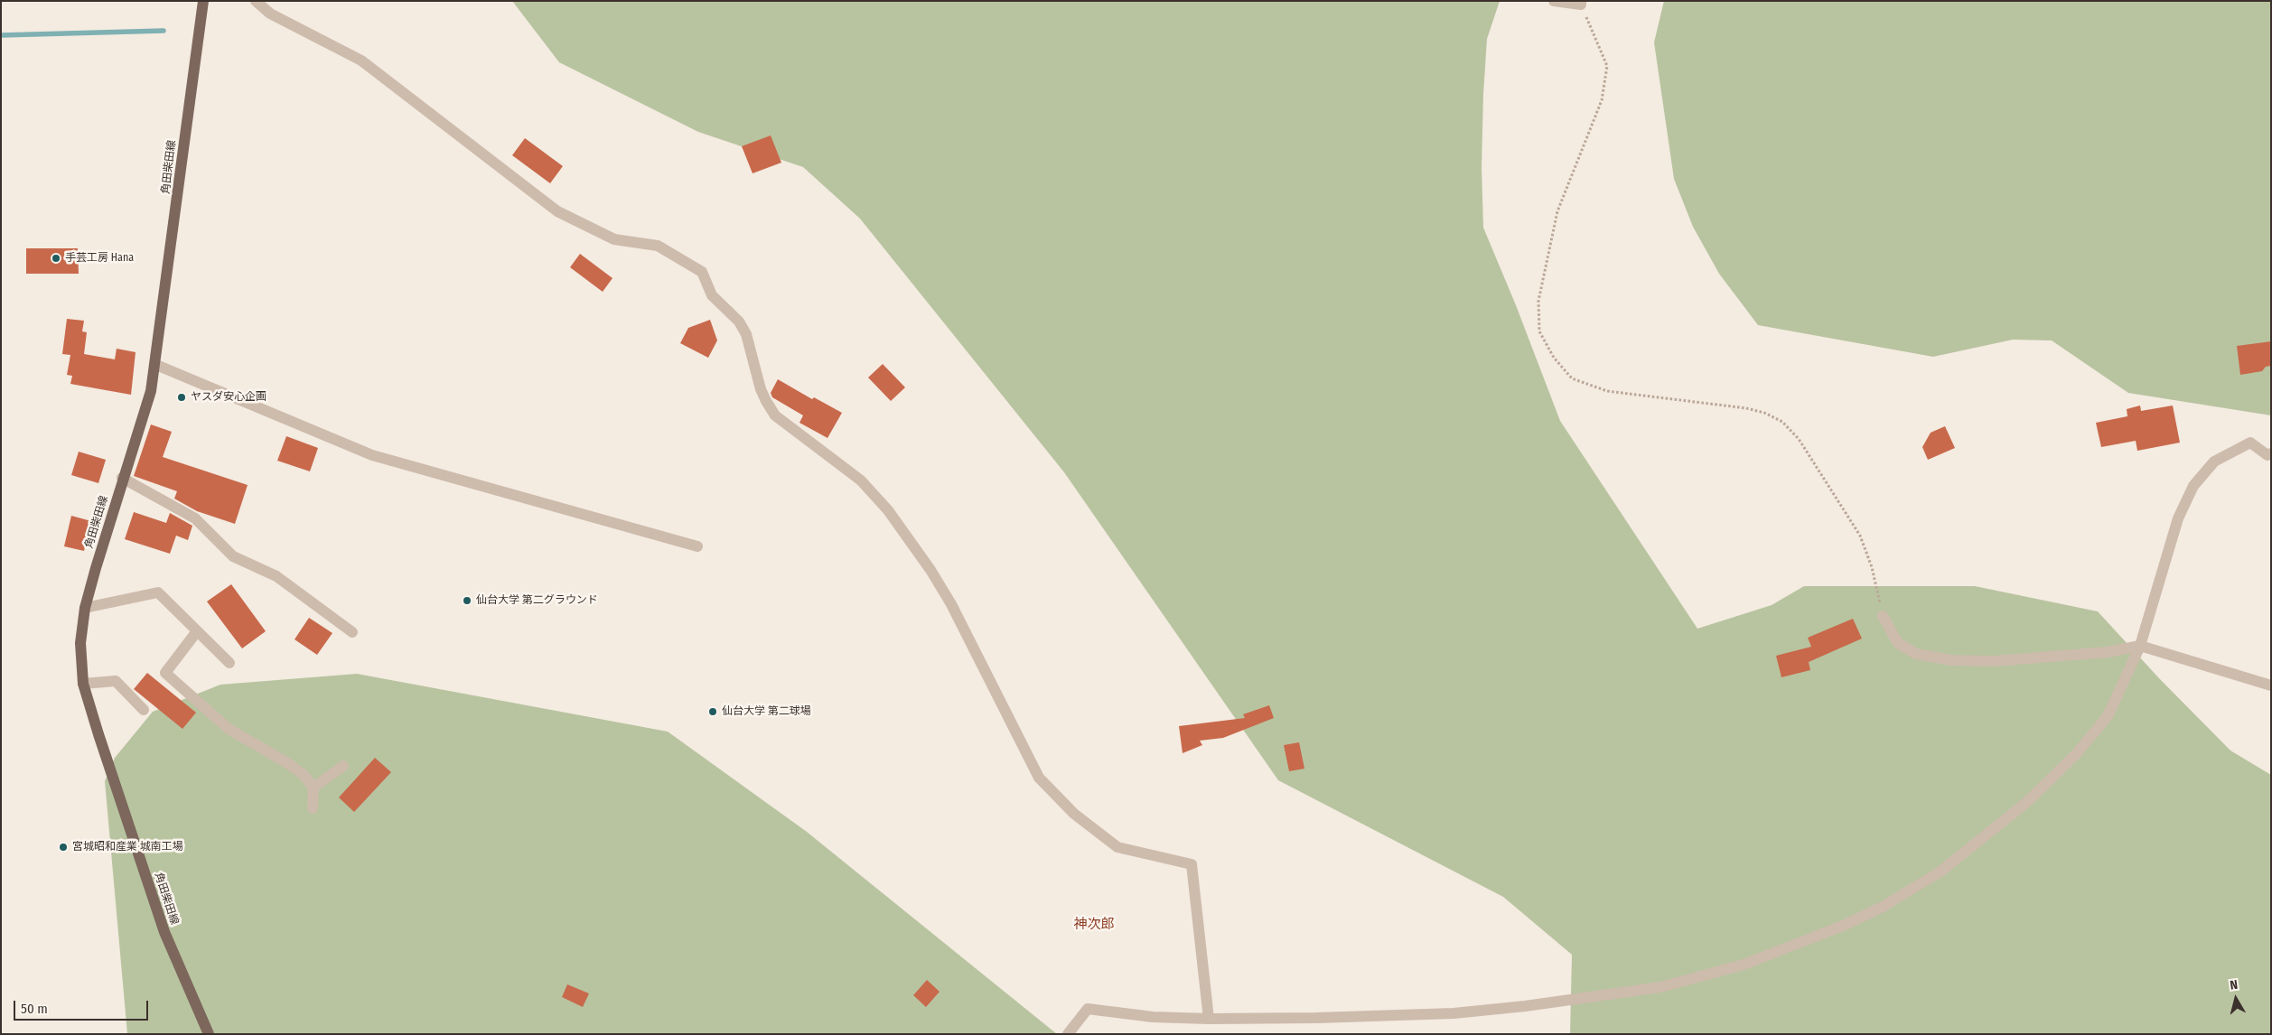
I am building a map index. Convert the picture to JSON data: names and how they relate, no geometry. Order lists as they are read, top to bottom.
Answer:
{
  "streets": {
    "main road": ["角田柴田線"]
  },
  "districts": ["神次郎"],
  "places": [
    "手芸工房 Hana",
    "ヤスダ安心企画",
    "仙台大学 第二グラウンド",
    "仙台大学 第二球場",
    "宮城昭和産業 城南工場"
  ],
  "scale_bar": "50 m",
  "north": "top"
}
